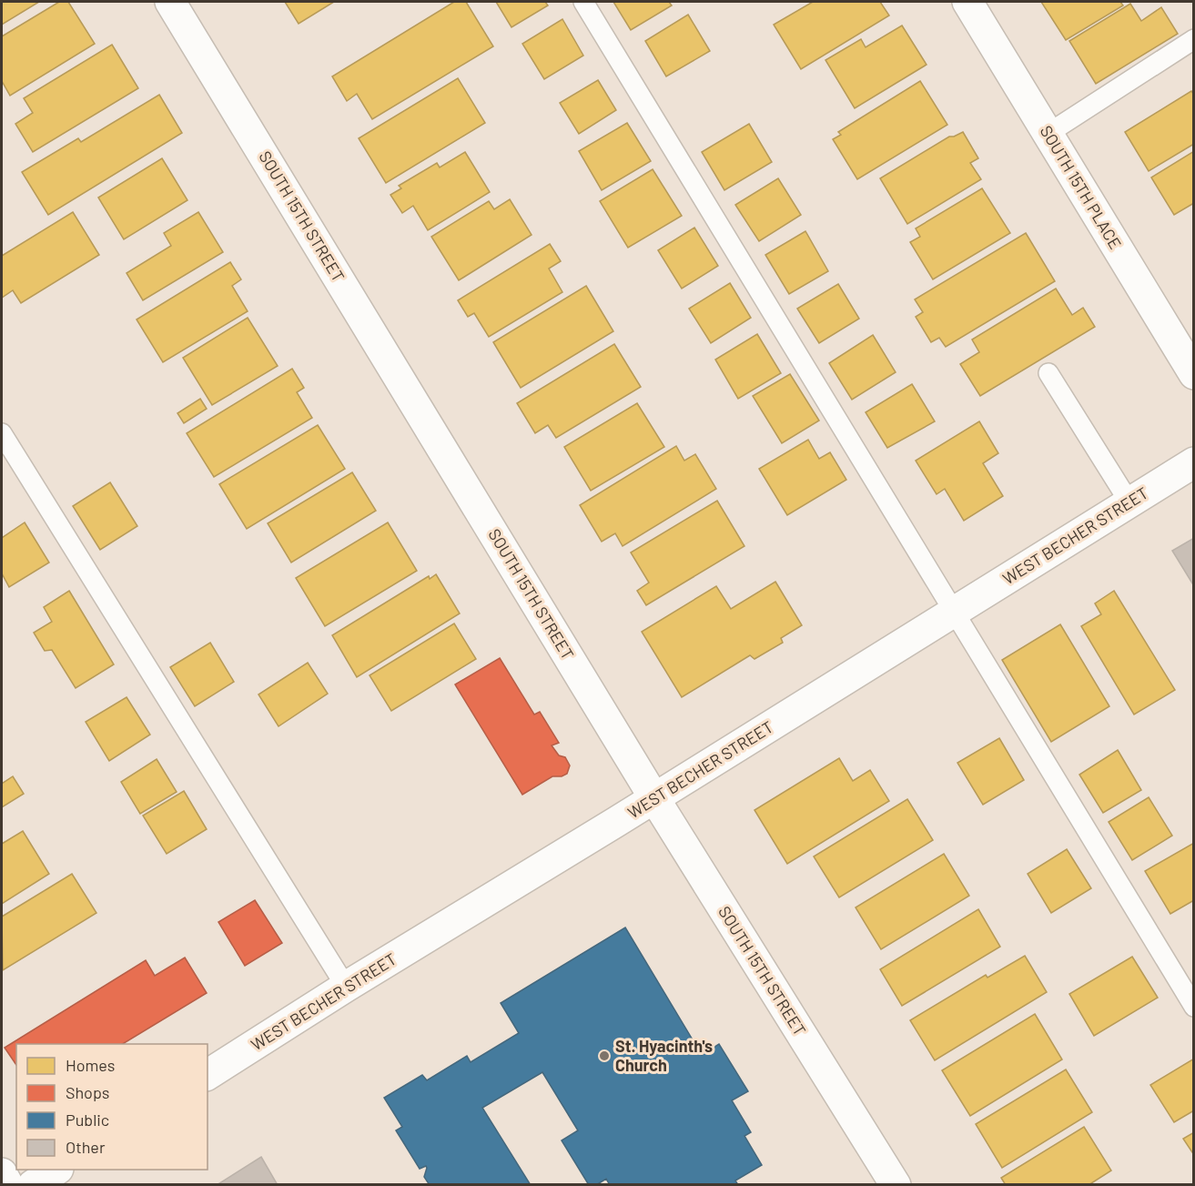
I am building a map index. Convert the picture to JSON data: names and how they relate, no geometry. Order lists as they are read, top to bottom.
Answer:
{
  "streets": {
    "street": ["SOUTH 15TH PLACE", "SOUTH 15TH STREET", "WEST BECHER STREET"]
  },
  "crossings": [
    ["SOUTH 15TH STREET", "WEST BECHER STREET"]
  ],
  "places": ["St. Hyacinth's Church"],
  "legend": [
    "Homes",
    "Shops",
    "Public",
    "Other"
  ]
}
